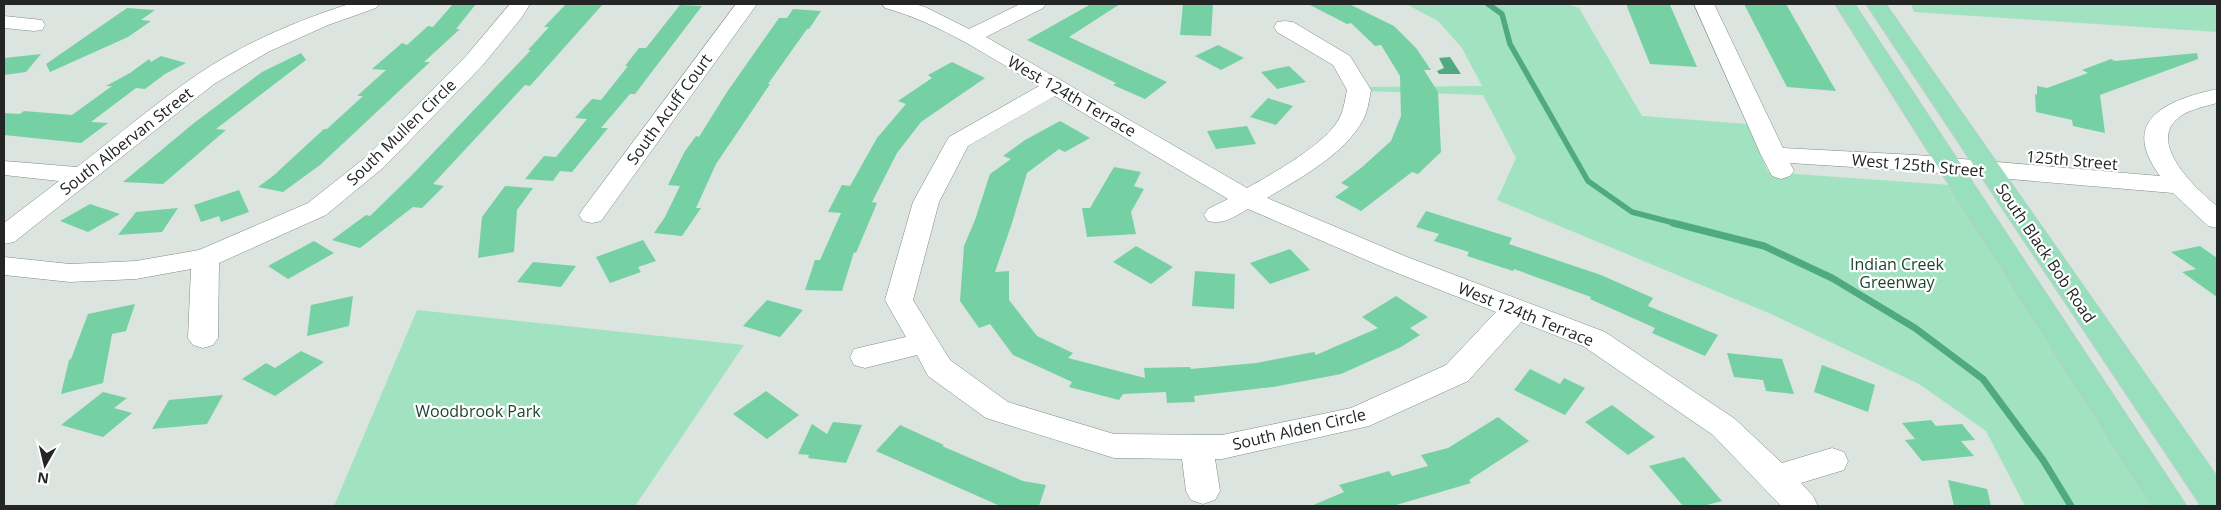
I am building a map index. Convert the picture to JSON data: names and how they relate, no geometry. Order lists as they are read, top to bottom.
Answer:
{
  "streets": {
    "main road": ["South Black Bob Road"],
    "street": [
      "West 124th Terrace",
      "South Acuff Court",
      "South Mullen Circle",
      "South Albervan Street",
      "West 125th Street",
      "South Alden Circle"
    ]
  },
  "crossings": [
    ["West 124th Terrace", "South Alden Circle"],
    ["West 125th Street", "South Black Bob Road"]
  ],
  "parks": ["Indian Creek Greenway", "Woodbrook Park"],
  "north": "bottom"
}
